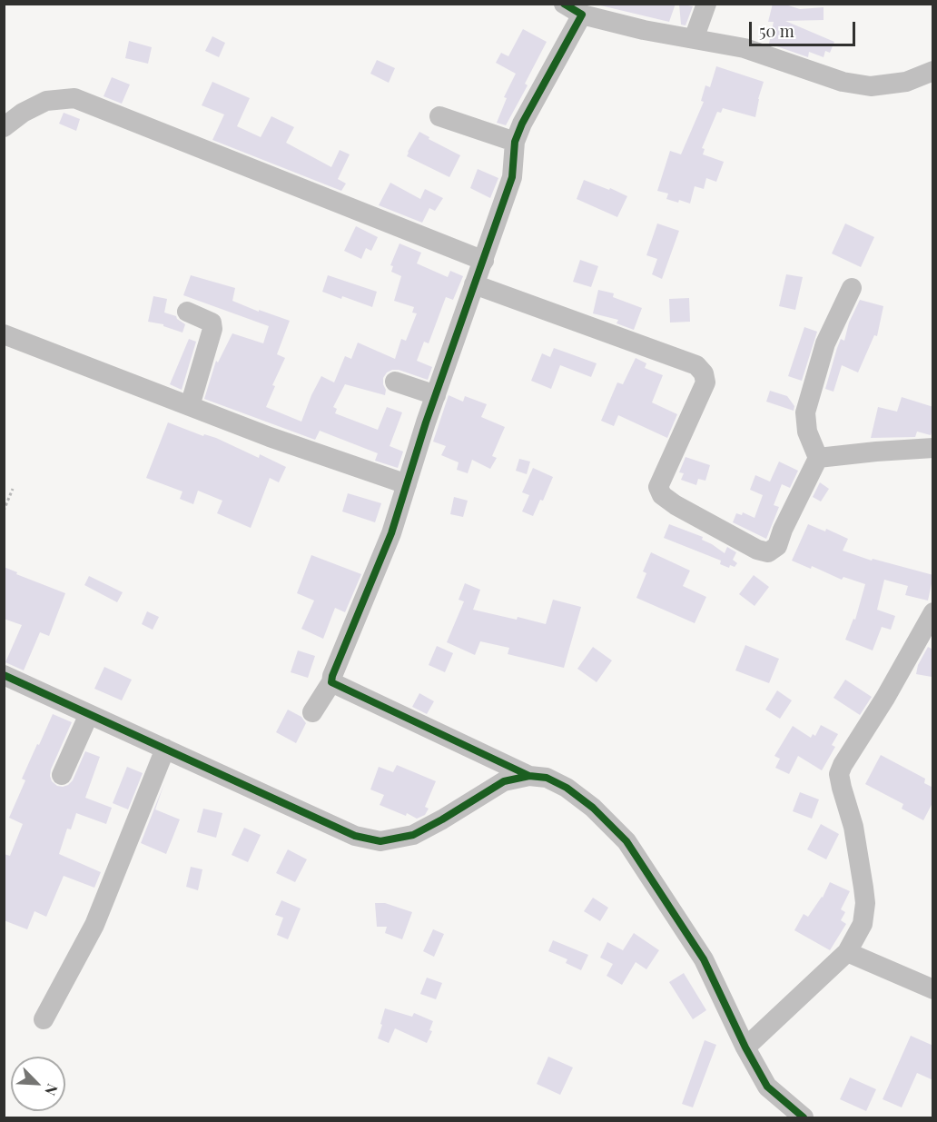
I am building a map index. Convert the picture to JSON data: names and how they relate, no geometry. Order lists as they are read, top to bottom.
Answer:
{
  "scale_bar": "50 m",
  "north": "bottom right"
}
